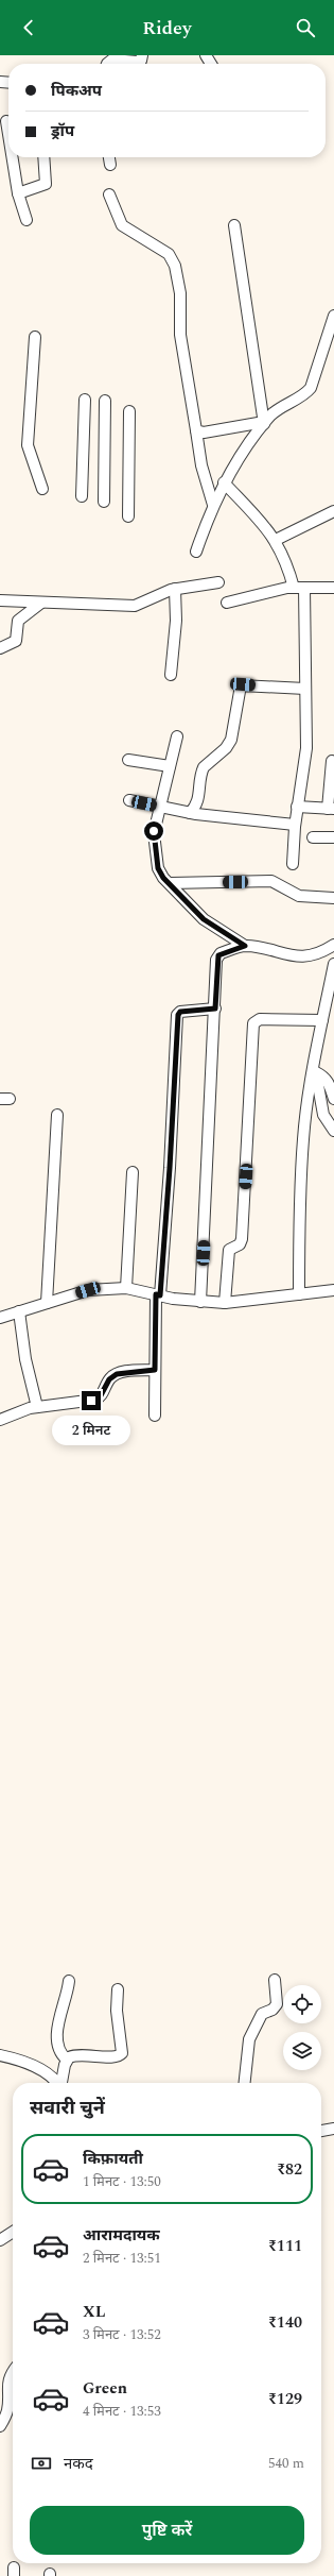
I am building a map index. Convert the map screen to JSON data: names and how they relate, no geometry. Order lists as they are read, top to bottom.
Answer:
{
  "page": {
    "header": "Ridey",
    "banner": ["पिकअप", "ड्रॉप"],
    "bubble": "2 मिनट",
    "heading": "सवारी चुनें",
    "list": [
      {
        "name": "किफ़ायती",
        "note": "1 मिनट · 13:50",
        "value": "₹82"
      },
      {
        "name": "आरामदायक",
        "note": "2 मिनट · 13:51",
        "value": "₹111"
      },
      {
        "name": "XL",
        "note": "3 मिनट · 13:52",
        "value": "₹140"
      },
      {
        "name": "Green",
        "note": "4 मिनट · 13:53",
        "value": "₹129"
      }
    ],
    "pay": ["नकद", "540 m"],
    "buttons": "पुष्टि करें"
  }
}
